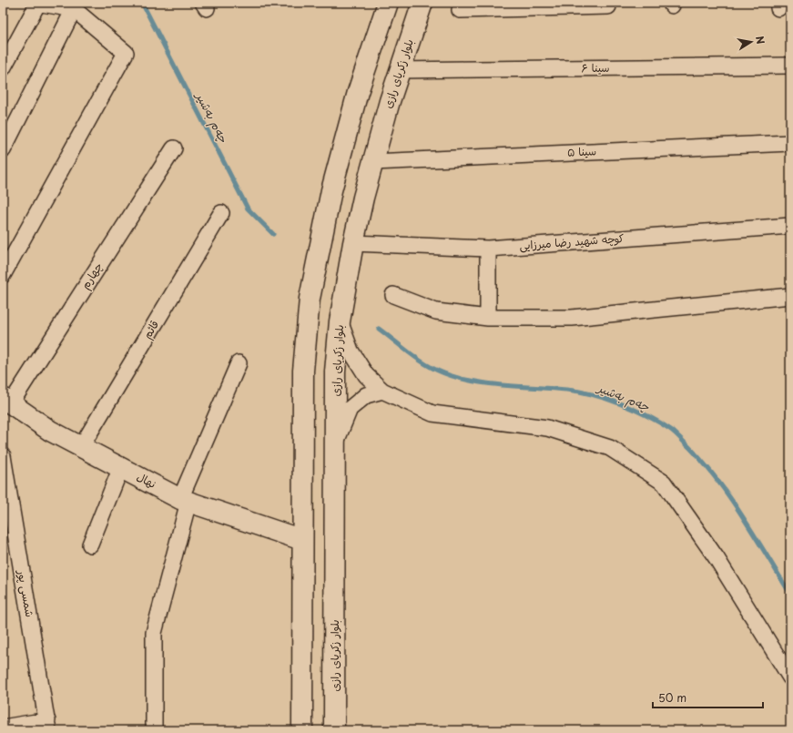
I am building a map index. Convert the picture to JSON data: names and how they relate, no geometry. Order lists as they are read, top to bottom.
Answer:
{
  "streets": {
    "main road": ["بلوار زکریای رازی", "نهال"],
    "street": [
      "سینا ۶",
      "سینا ۵",
      "کوچه شهید رضا میرزایی",
      "چهارم",
      "قائم",
      "شمسی پور"
    ]
  },
  "crossings": [
    ["سینا ۶", "بلوار زکریای رازی"],
    ["بلوار زکریای رازی", "سینا ۵"],
    ["بلوار زکریای رازی", "کوچه شهید رضا میرزایی"],
    ["چهارم", "نهال"],
    ["قائم", "نهال"]
  ],
  "water": ["چەم بەشیر"],
  "scale_bar": "50 m",
  "north": "right"
}
